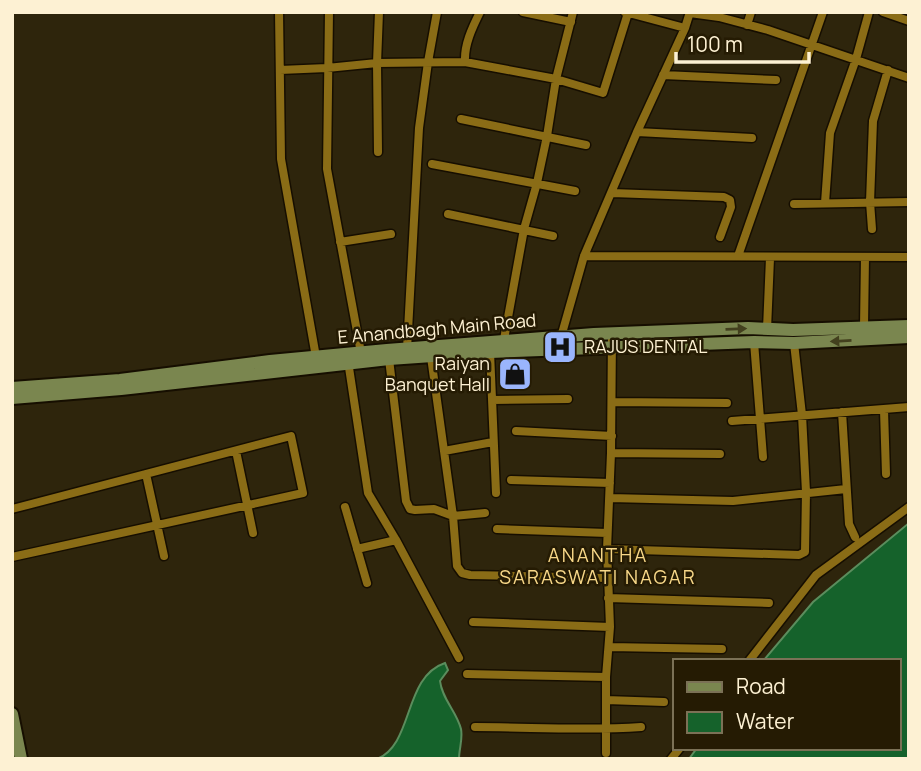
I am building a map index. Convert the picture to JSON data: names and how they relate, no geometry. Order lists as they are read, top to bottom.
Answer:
{
  "streets": {
    "street": ["E Anandbagh Main Road"]
  },
  "districts": ["ANANTHA SARASWATI NAGAR"],
  "places": {
    "hospital": ["RAJUS DENTAL"],
    "shop": ["Raiyan Banquet Hall"]
  },
  "legend": ["Road", "Water"],
  "scale_bar": "100 m"
}
